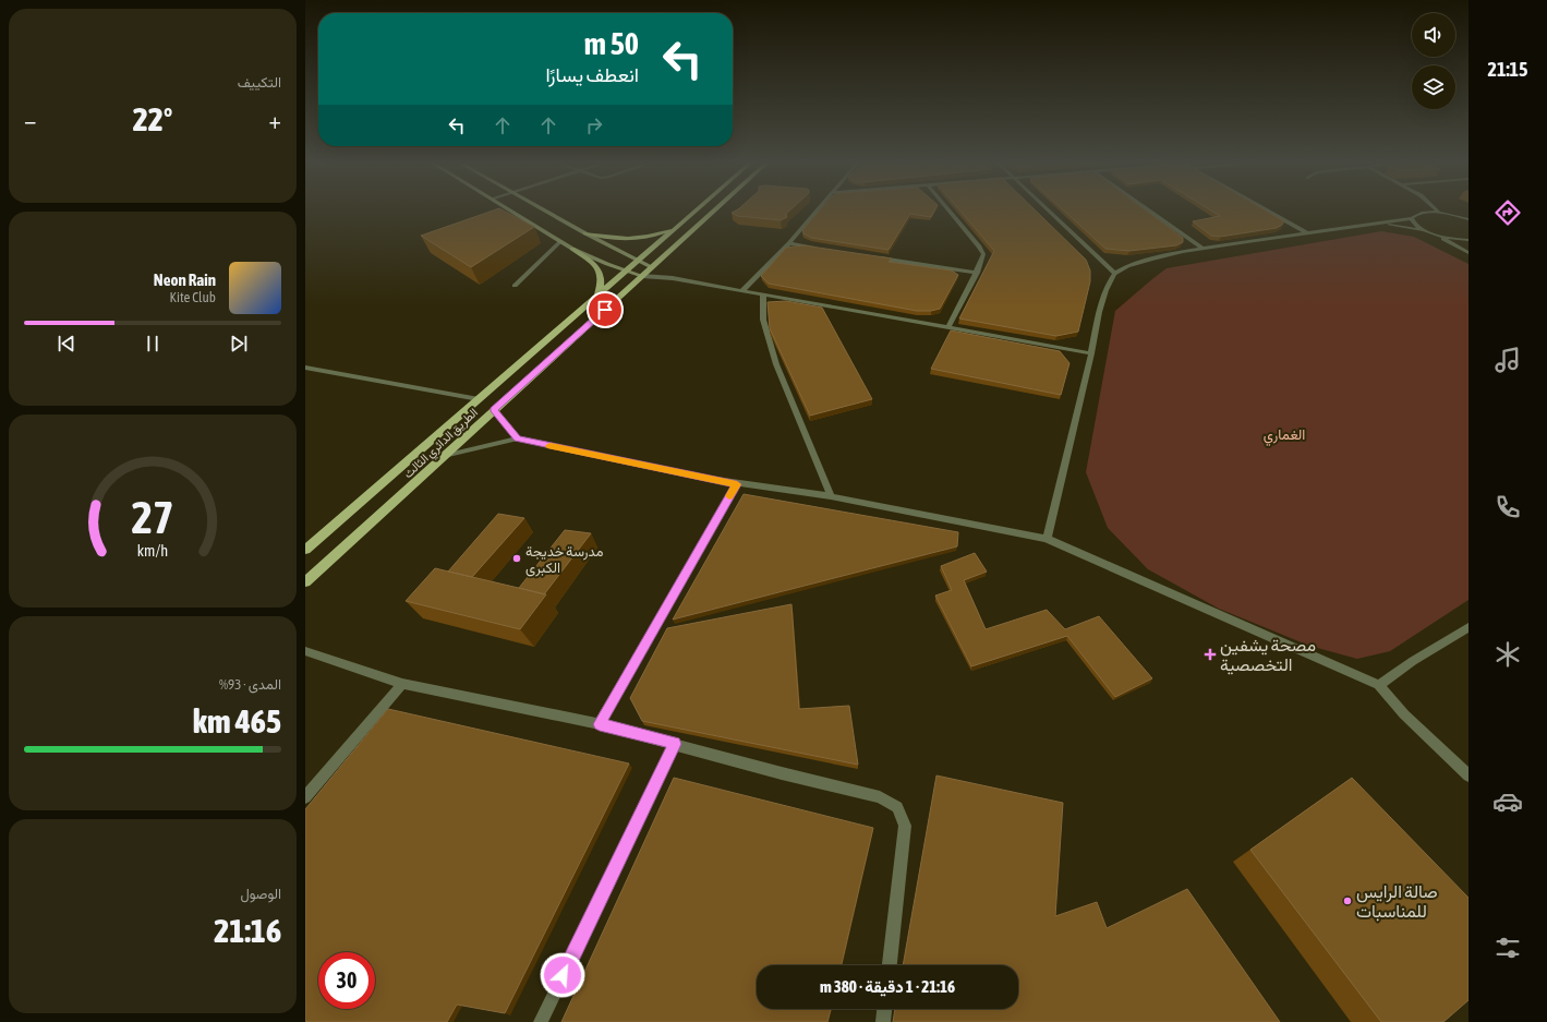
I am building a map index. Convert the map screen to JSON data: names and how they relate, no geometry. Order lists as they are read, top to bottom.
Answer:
{
  "streets": {
    "main road": ["الطريق الدائري الثالث"]
  },
  "parks": ["الغماري"],
  "places": {
    "other": ["مدرسة خديجة الكبرى", "صالة الرايس للمناسبات"],
    "health": ["مصحة يشفين التخصصية"]
  },
  "page": {
    "tabs": "21:15",
    "tile": [
      "التكييف",
      ["المدى · 93%", "465 km"],
      ["الوصول", "21:16"]
    ],
    "turn": ["50 m", "انعطف يسارًا"],
    "heat": ["−", "22°", "+"],
    "song": ["Neon Rain", "Kite Club"],
    "limit": "30",
    "trip": "21:16 · 1 دقيقة · 380 m",
    "gauge": ["27", "km/h"]
  }
}
